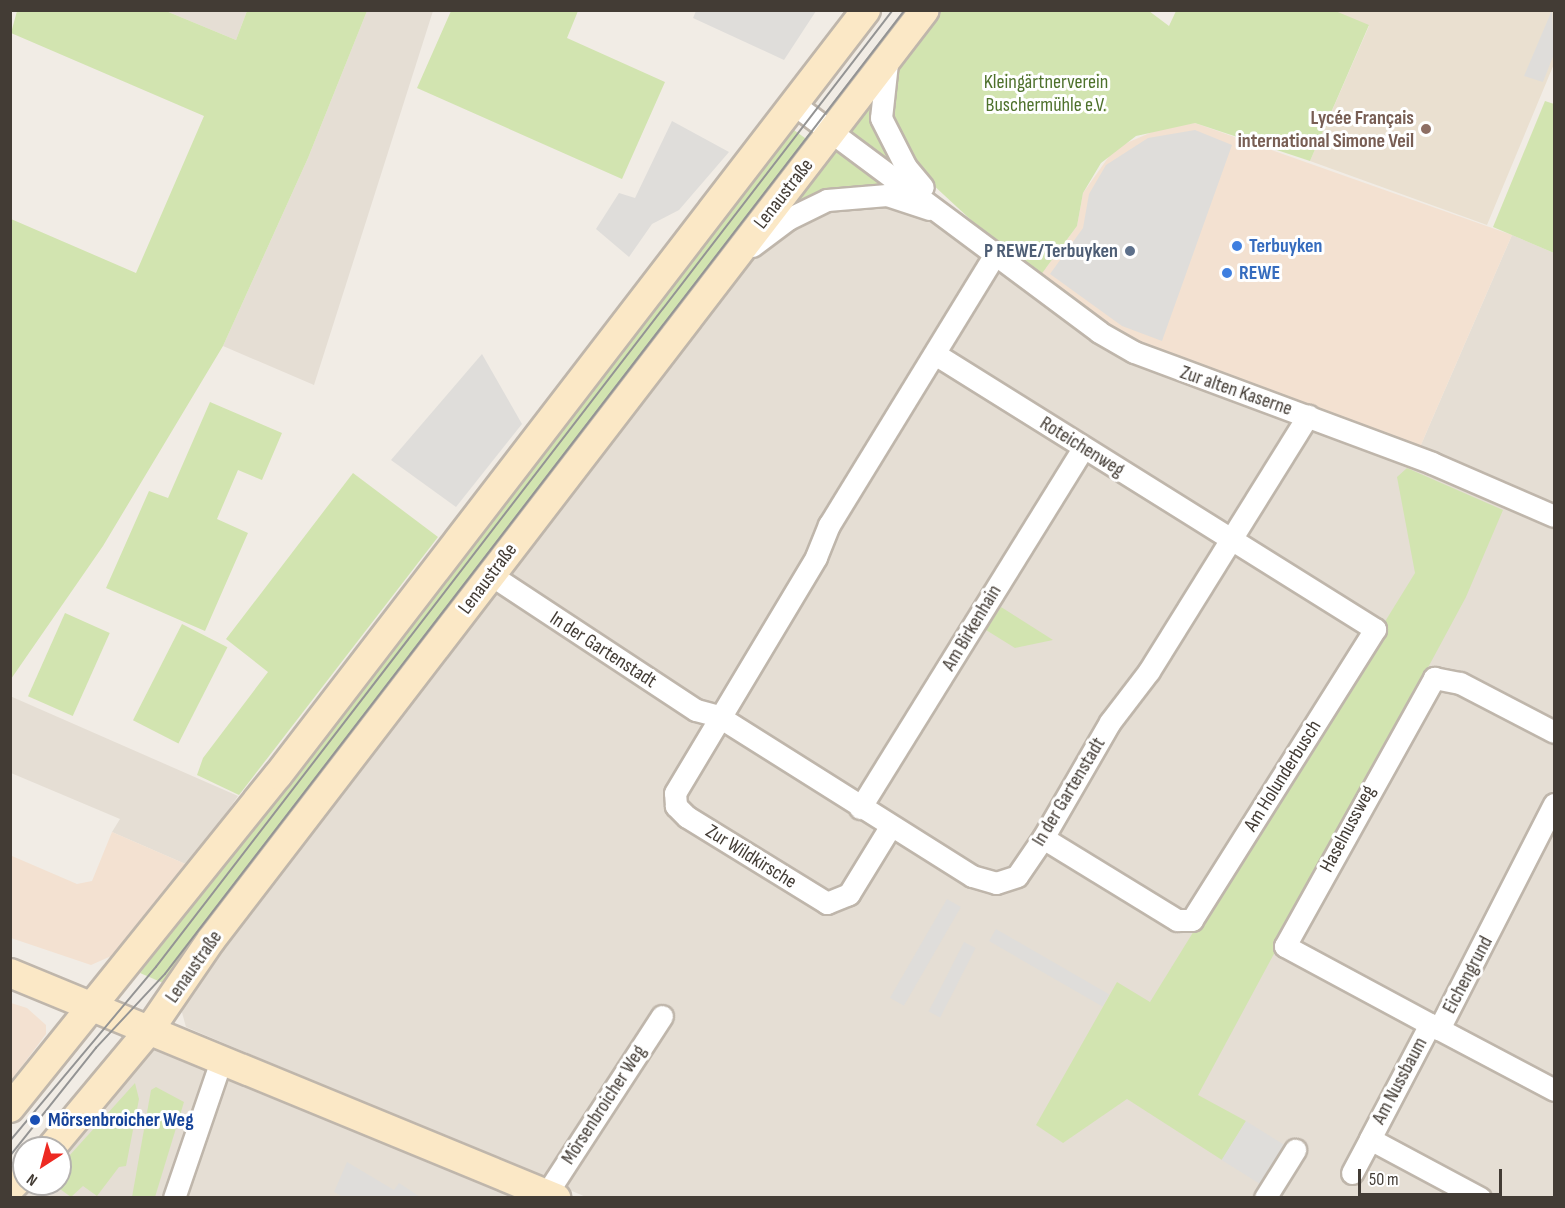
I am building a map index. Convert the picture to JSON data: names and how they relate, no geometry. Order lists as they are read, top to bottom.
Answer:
{
  "streets": {
    "main road": ["Lenaustraße", "Mörsenbroicher Weg"],
    "street": [
      "Zur alten Kaserne",
      "Roteichenweg",
      "Am Birkenhain",
      "In der Gartenstadt",
      "Am Holunderbusch",
      "Haselnussweg",
      "Zur Wildkirsche",
      "Eichengrund",
      "Am Nussbaum"
    ]
  },
  "crossings": [
    ["Lenaustraße", "Zur alten Kaserne"],
    ["Lenaustraße", "In der Gartenstadt"],
    ["Lenaustraße", "Mörsenbroicher Weg"],
    ["Zur alten Kaserne", "In der Gartenstadt"],
    ["Roteichenweg", "Am Birkenhain"],
    ["Roteichenweg", "In der Gartenstadt"],
    ["Roteichenweg", "Am Holunderbusch"],
    ["Am Birkenhain", "In der Gartenstadt"],
    ["In der Gartenstadt", "Am Holunderbusch"],
    ["In der Gartenstadt", "Zur Wildkirsche"],
    ["Haselnussweg", "Eichengrund"],
    ["Haselnussweg", "Am Nussbaum"],
    ["Eichengrund", "Am Nussbaum"]
  ],
  "parks": ["Kleingärtnerverein Buschermühle e.V."],
  "places": [
    "Lycée Français international Simone Veil",
    "Terbuyken",
    "P REWE/Terbuyken",
    "REWE",
    "Mörsenbroicher Weg"
  ],
  "scale_bar": "50 m",
  "north": "bottom left"
}
